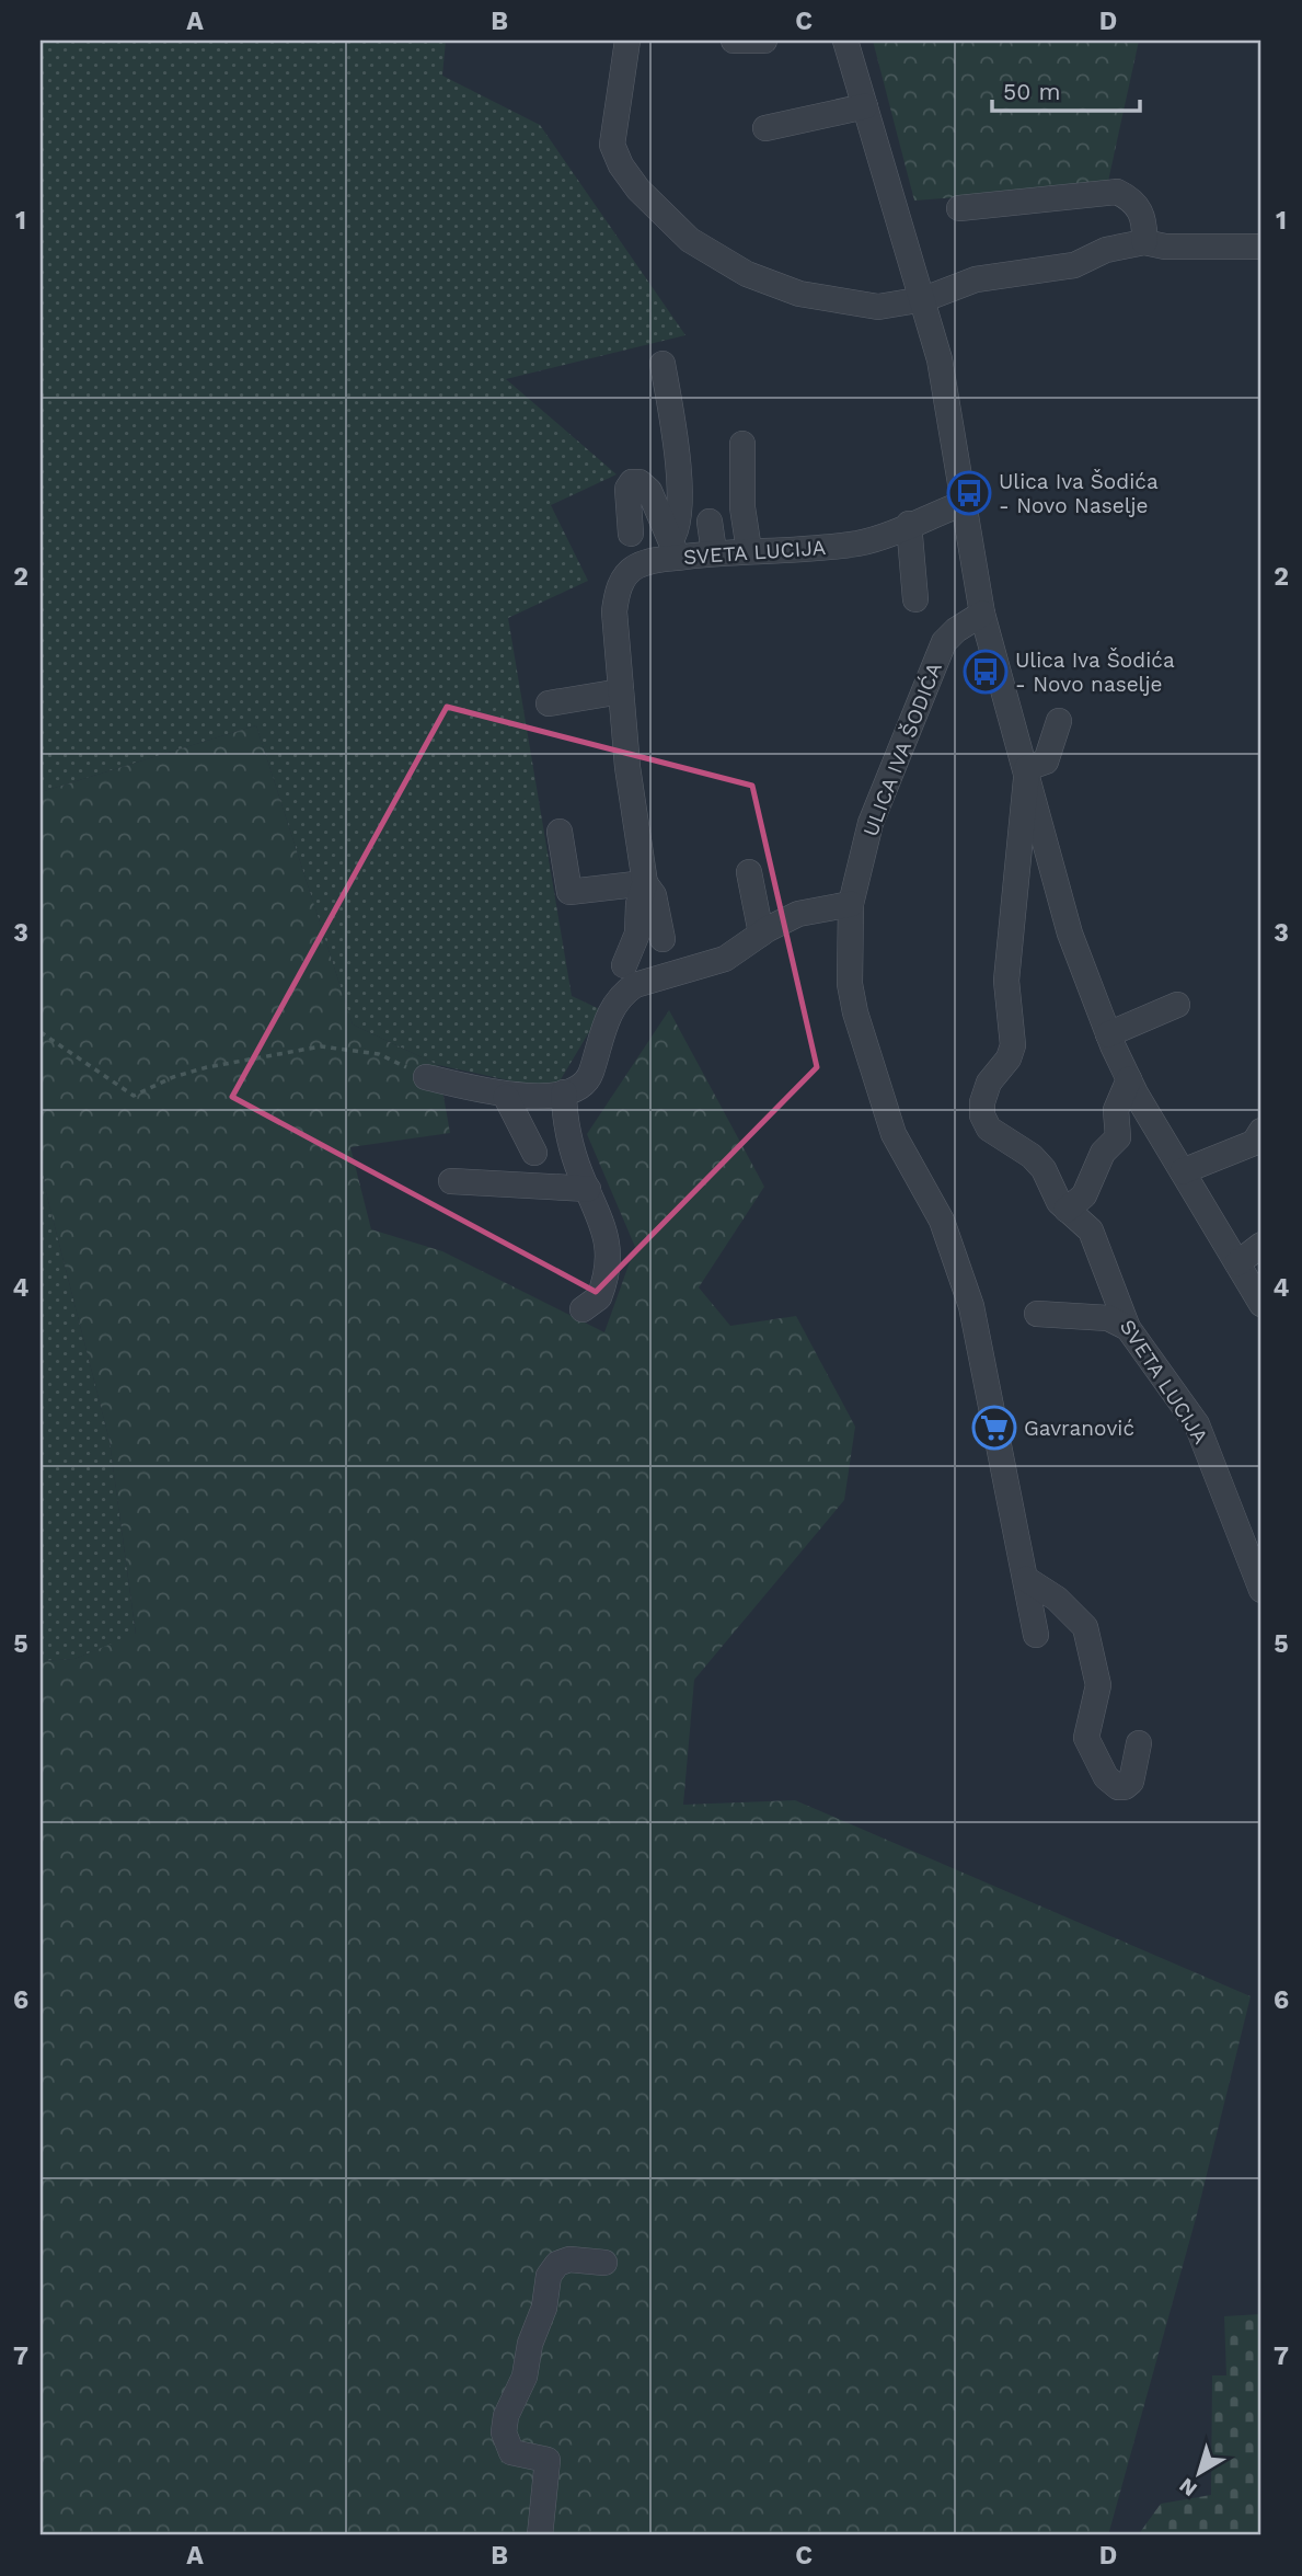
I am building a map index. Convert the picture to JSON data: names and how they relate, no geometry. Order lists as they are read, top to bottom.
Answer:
{
  "streets": {
    "street": ["SVETA LUCIJA", "ULICA IVA ŠODIĆA"]
  },
  "crossings": [
    ["SVETA LUCIJA", "ULICA IVA ŠODIĆA"]
  ],
  "places": {
    "bus stop": ["Ulica Iva Šodića - Novo Naselje", "Ulica Iva Šodića - Novo naselje"],
    "supermarket": ["Gavranović"]
  },
  "scale_bar": "50 m",
  "north": "bottom left",
  "grid": {
    "columns": [
      "A",
      "B",
      "C",
      "D"
    ],
    "rows": [
      "1",
      "2",
      "3",
      "4",
      "5",
      "6",
      "7"
    ]
  }
}
